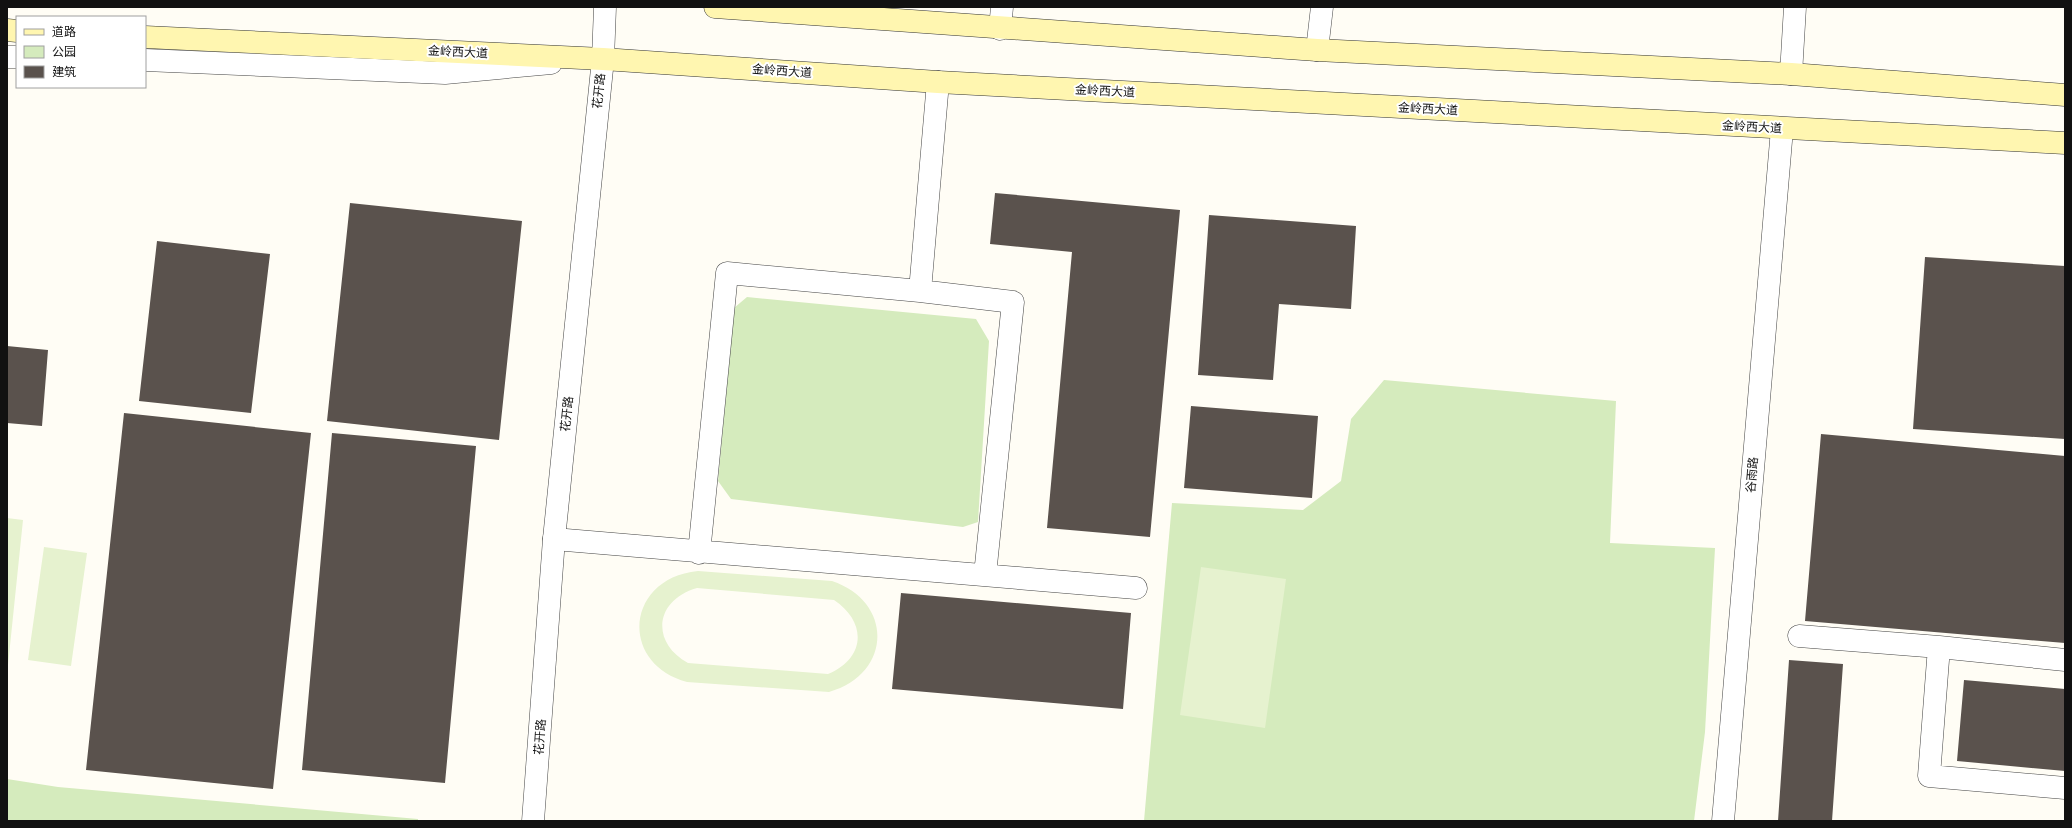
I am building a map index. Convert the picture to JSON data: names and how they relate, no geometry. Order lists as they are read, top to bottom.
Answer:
{
  "streets": {
    "main road": ["金岭西大道"],
    "street": ["花开路", "谷雨路"]
  },
  "crossings": [
    ["金岭西大道", "花开路"],
    ["金岭西大道", "谷雨路"]
  ],
  "legend": ["道路", "公园", "建筑"]
}
